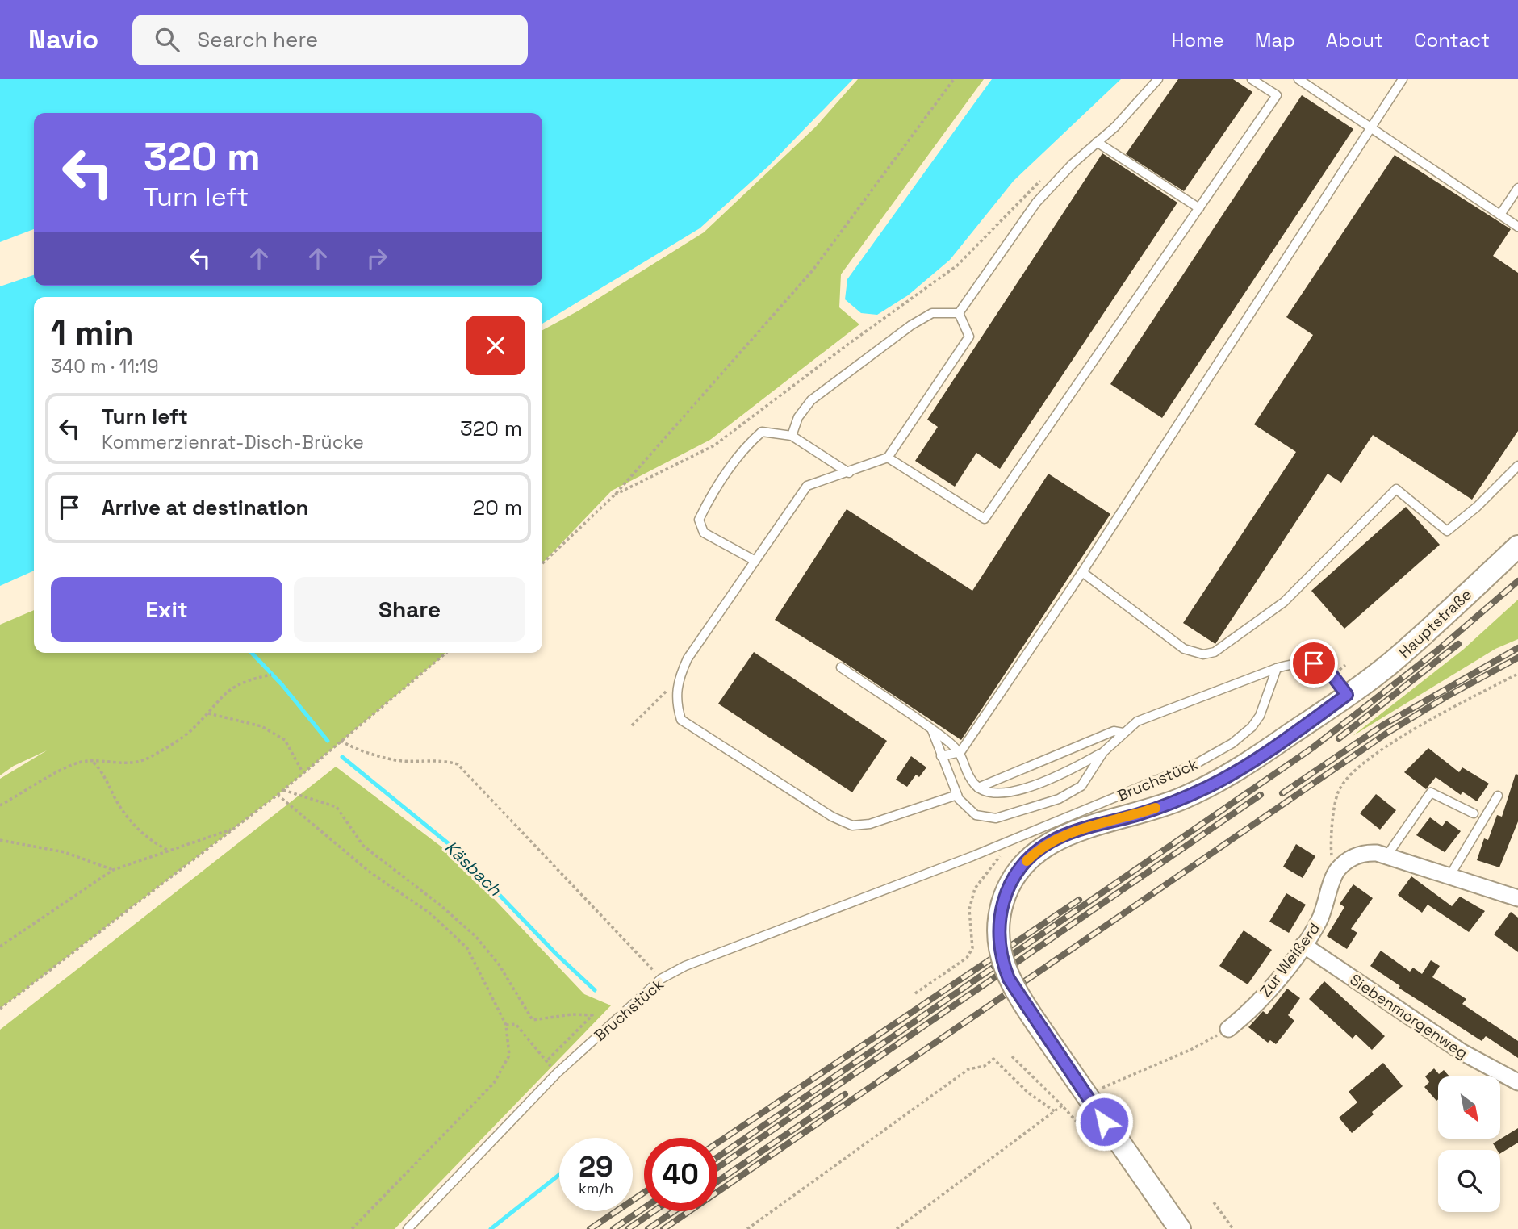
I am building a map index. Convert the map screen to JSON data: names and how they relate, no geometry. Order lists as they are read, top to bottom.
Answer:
{
  "streets": {
    "street": ["Hauptstraße", "Zur Weißerd", "Siebenmorgenweg"],
    "lane": ["Bruchstück"]
  },
  "crossings": [
    ["Zur Weißerd", "Siebenmorgenweg"]
  ],
  "water": ["Käsbach"],
  "north": "bottom right",
  "page": {
    "header": "Navio",
    "search": "Search here",
    "nav": [
      "Home",
      "Map",
      "About",
      "Contact"
    ],
    "turn": ["320 m", "Turn left"],
    "heading": ["1 min", "340 m · 11:19"],
    "list": [
      {
        "name": "Turn left",
        "note": "Kommerzienrat-Disch-Brücke",
        "value": "320 m"
      },
      {
        "name": "Arrive at destination",
        "value": "20 m"
      }
    ],
    "buttons": ["Exit", "Share"],
    "speed": "29 km/h",
    "limit": "40"
  }
}
